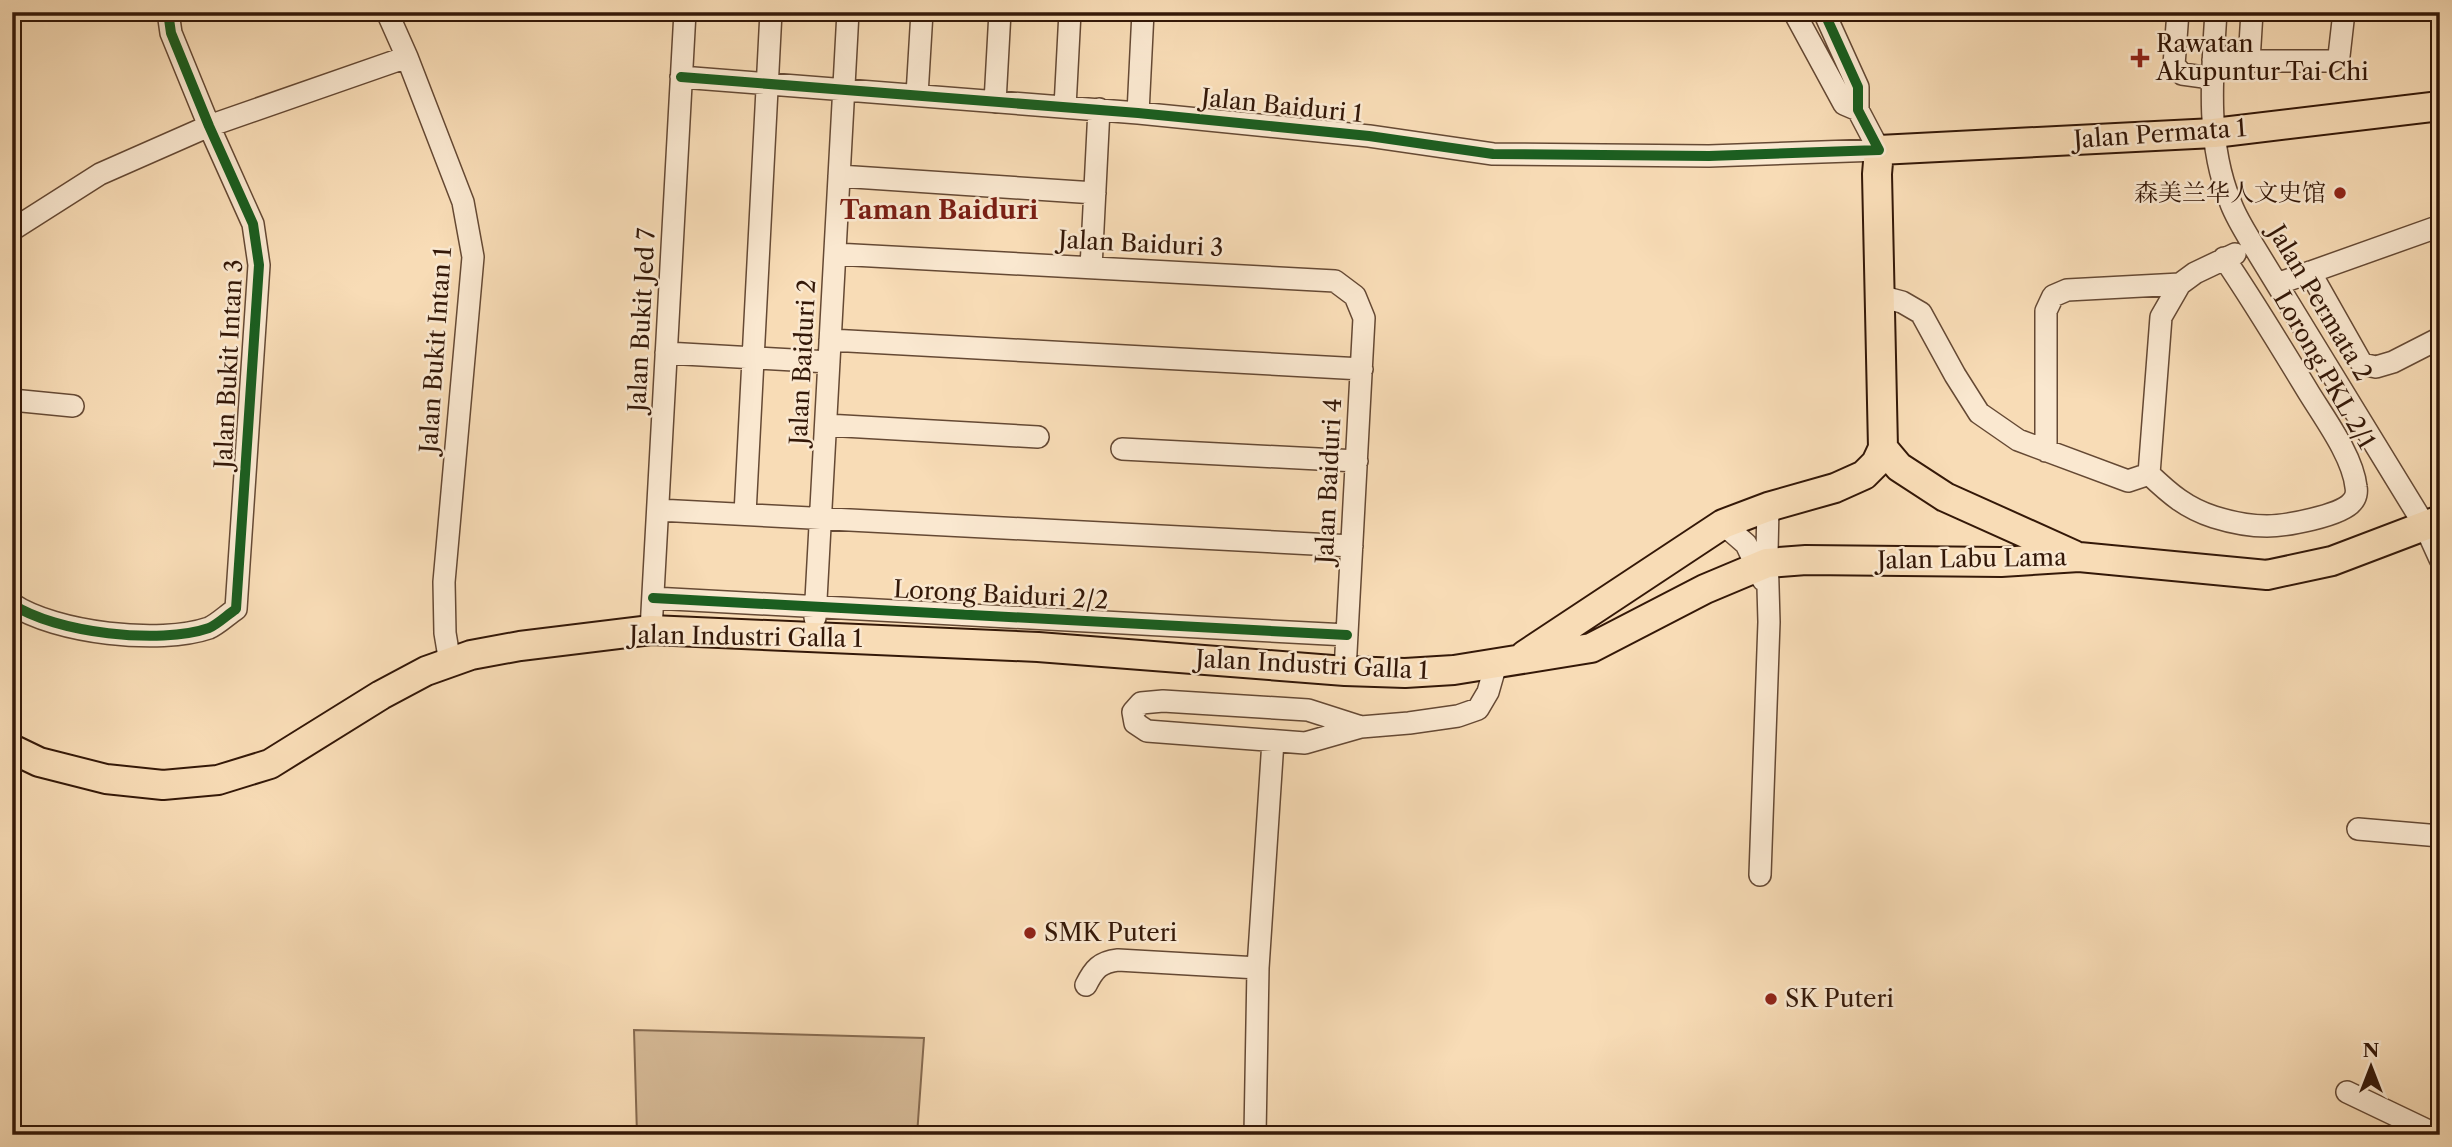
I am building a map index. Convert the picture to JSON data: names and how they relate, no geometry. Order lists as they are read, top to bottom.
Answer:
{
  "streets": {
    "main road": ["Jalan Permata 1", "Jalan Labu Lama", "Jalan Industri Galla 1"],
    "street": [
      "Jalan Baiduri 1",
      "Jalan Baiduri 3",
      "Jalan Permata 2",
      "Jalan Bukit Jed 7",
      "Jalan Bukit Intan 1",
      "Jalan Baiduri 2",
      "Jalan Bukit Intan 3",
      "Lorong PKL 2/1",
      "Jalan Baiduri 4",
      "Lorong Baiduri 2/2"
    ]
  },
  "crossings": [
    ["Jalan Baiduri 1", "Jalan Permata 1"],
    ["Jalan Baiduri 1", "Jalan Bukit Jed 7"],
    ["Jalan Baiduri 1", "Jalan Baiduri 2"],
    ["Jalan Permata 1", "Jalan Permata 2"],
    ["Jalan Baiduri 3", "Jalan Baiduri 2"],
    ["Jalan Baiduri 3", "Jalan Baiduri 4"],
    ["Jalan Permata 2", "Jalan Labu Lama"],
    ["Jalan Bukit Jed 7", "Lorong Baiduri 2/2"],
    ["Jalan Bukit Jed 7", "Jalan Industri Galla 1"],
    ["Jalan Bukit Intan 1", "Jalan Industri Galla 1"],
    ["Jalan Baiduri 2", "Lorong Baiduri 2/2"],
    ["Jalan Baiduri 2", "Jalan Industri Galla 1"],
    ["Jalan Baiduri 4", "Lorong Baiduri 2/2"],
    ["Jalan Baiduri 4", "Jalan Industri Galla 1"],
    ["Jalan Labu Lama", "Jalan Industri Galla 1"]
  ],
  "districts": ["Taman Baiduri"],
  "places": {
    "health": ["Rawatan Akupuntur Tai Chi"],
    "other": ["森美兰华人文史馆", "SMK Puteri", "SK Puteri"]
  },
  "north": "top"
}
